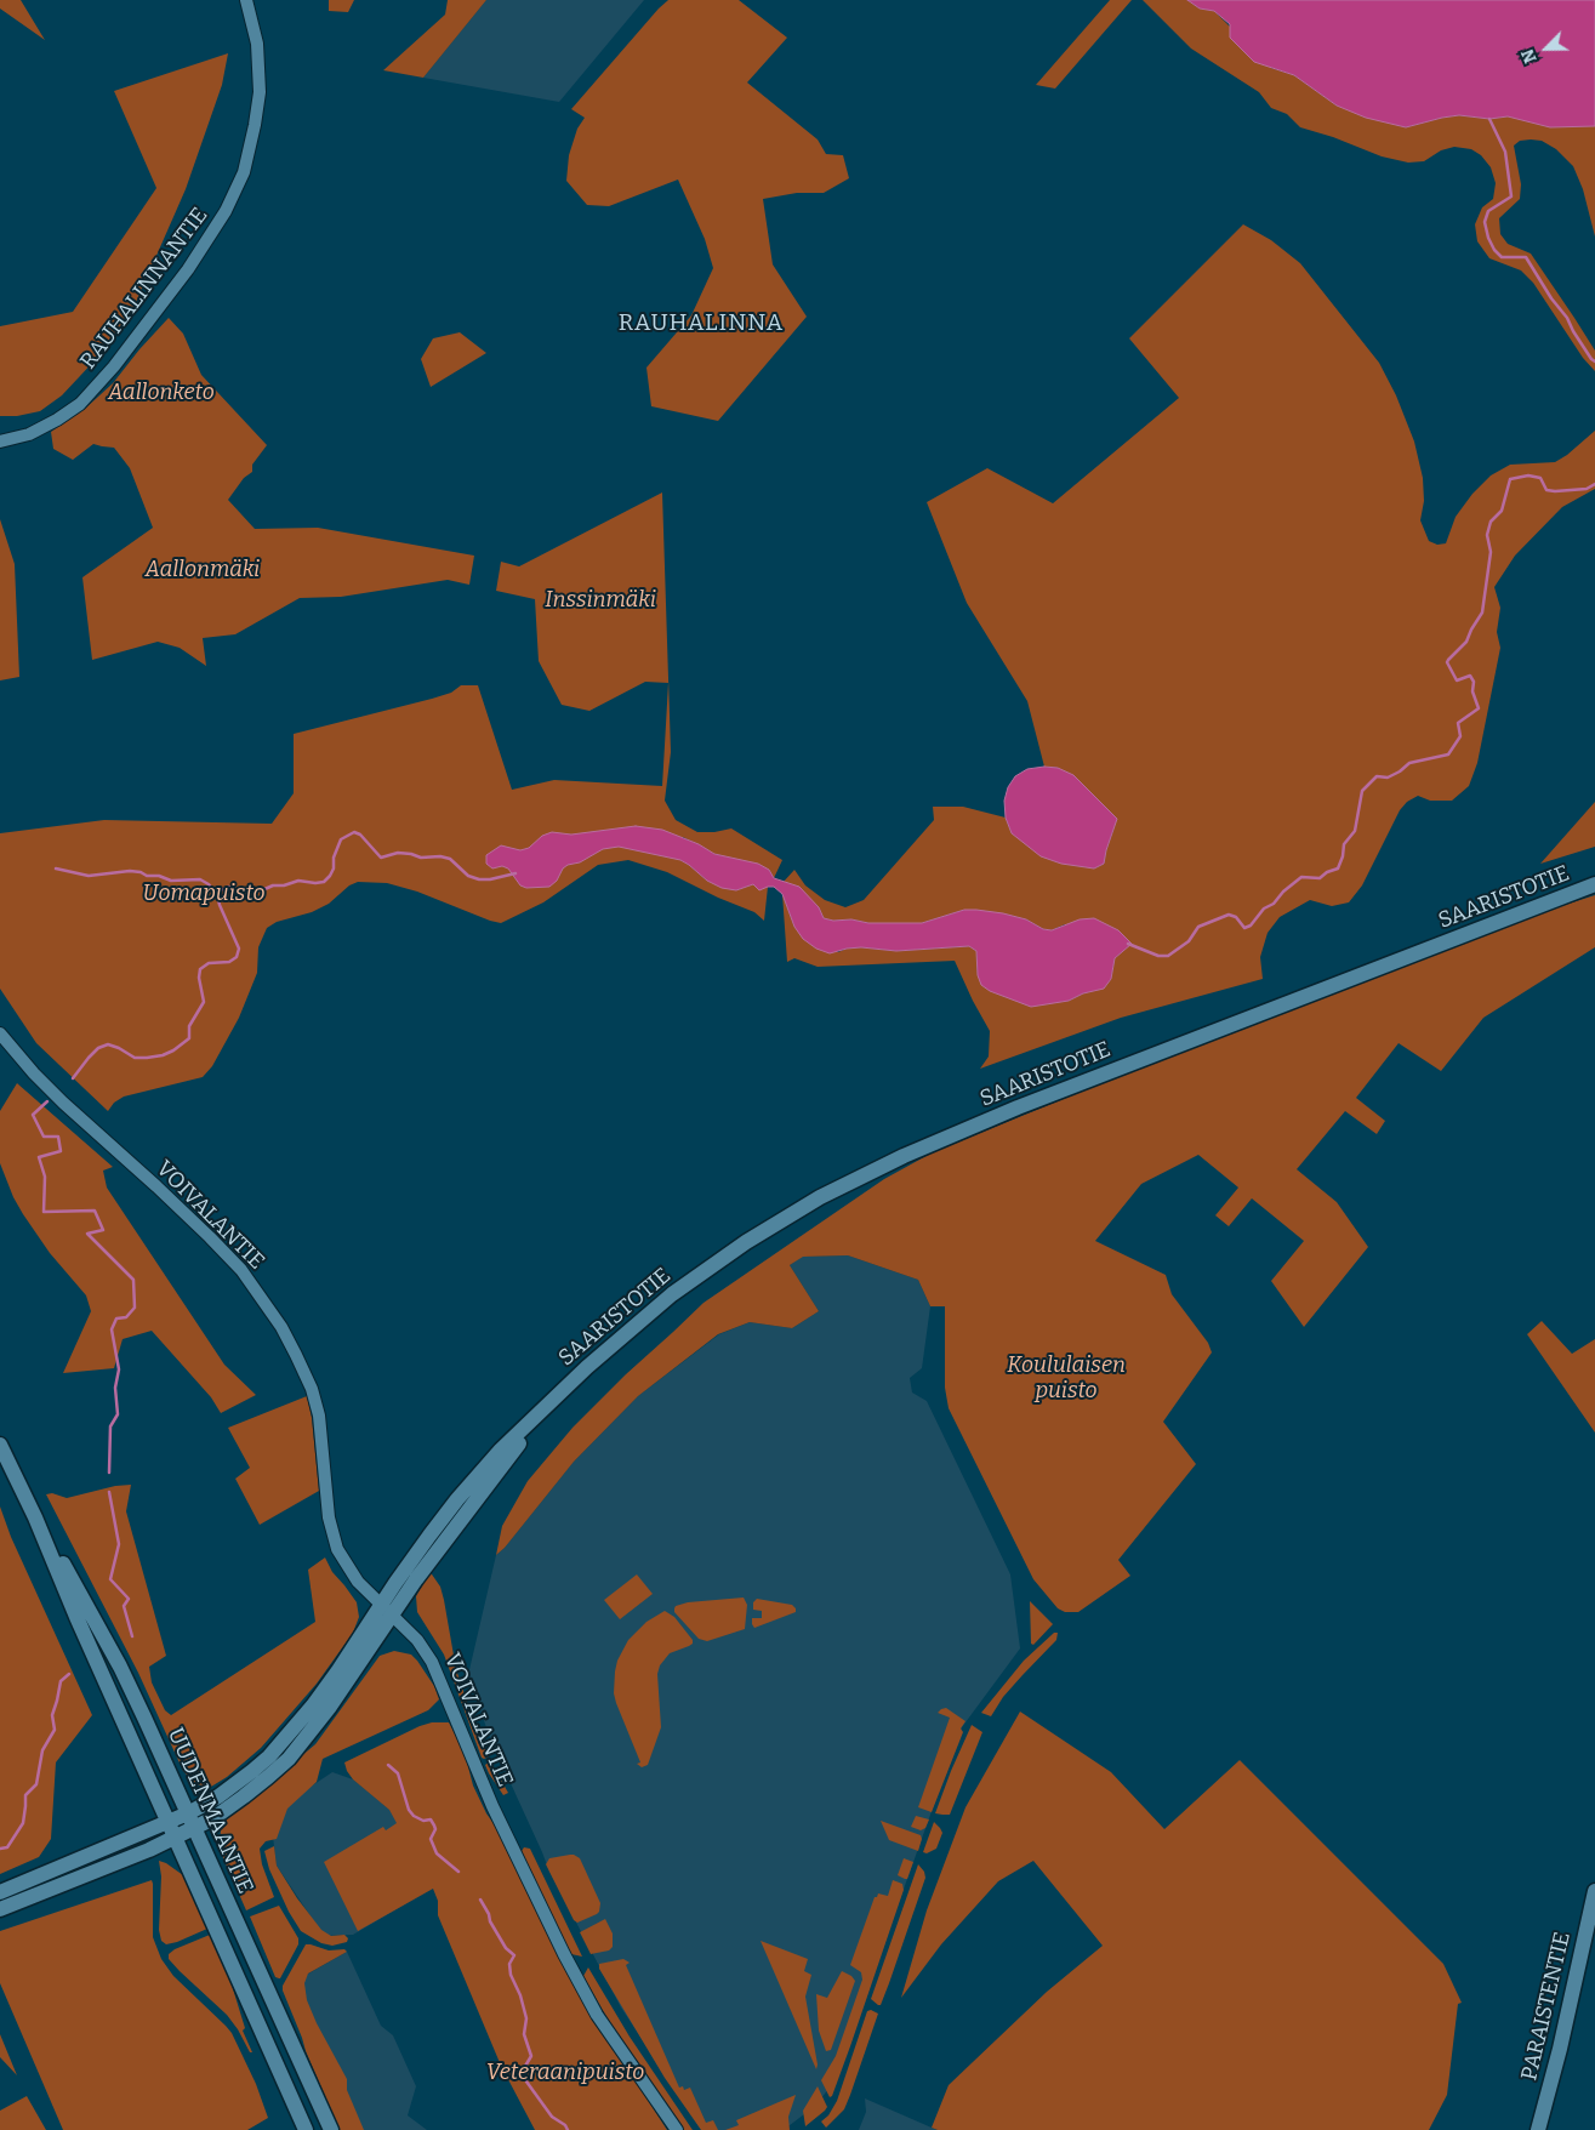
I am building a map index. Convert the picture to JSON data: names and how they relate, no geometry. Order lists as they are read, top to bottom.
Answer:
{
  "streets": {
    "main road": ["SAARISTOTIE", "UUDENMAANTIE", "PARAISTENTIE"],
    "street": ["RAUHALINNANTIE", "VOIVALANTIE"]
  },
  "crossings": [
    ["SAARISTOTIE", "VOIVALANTIE"],
    ["SAARISTOTIE", "UUDENMAANTIE"]
  ],
  "districts": ["RAUHALINNA"],
  "parks": [
    "Aallonketo",
    "Aallonmäki",
    "Inssinmäki",
    "Uomapuisto",
    "Koululaisen puisto",
    "Veteraanipuisto"
  ],
  "north": "bottom left"
}
